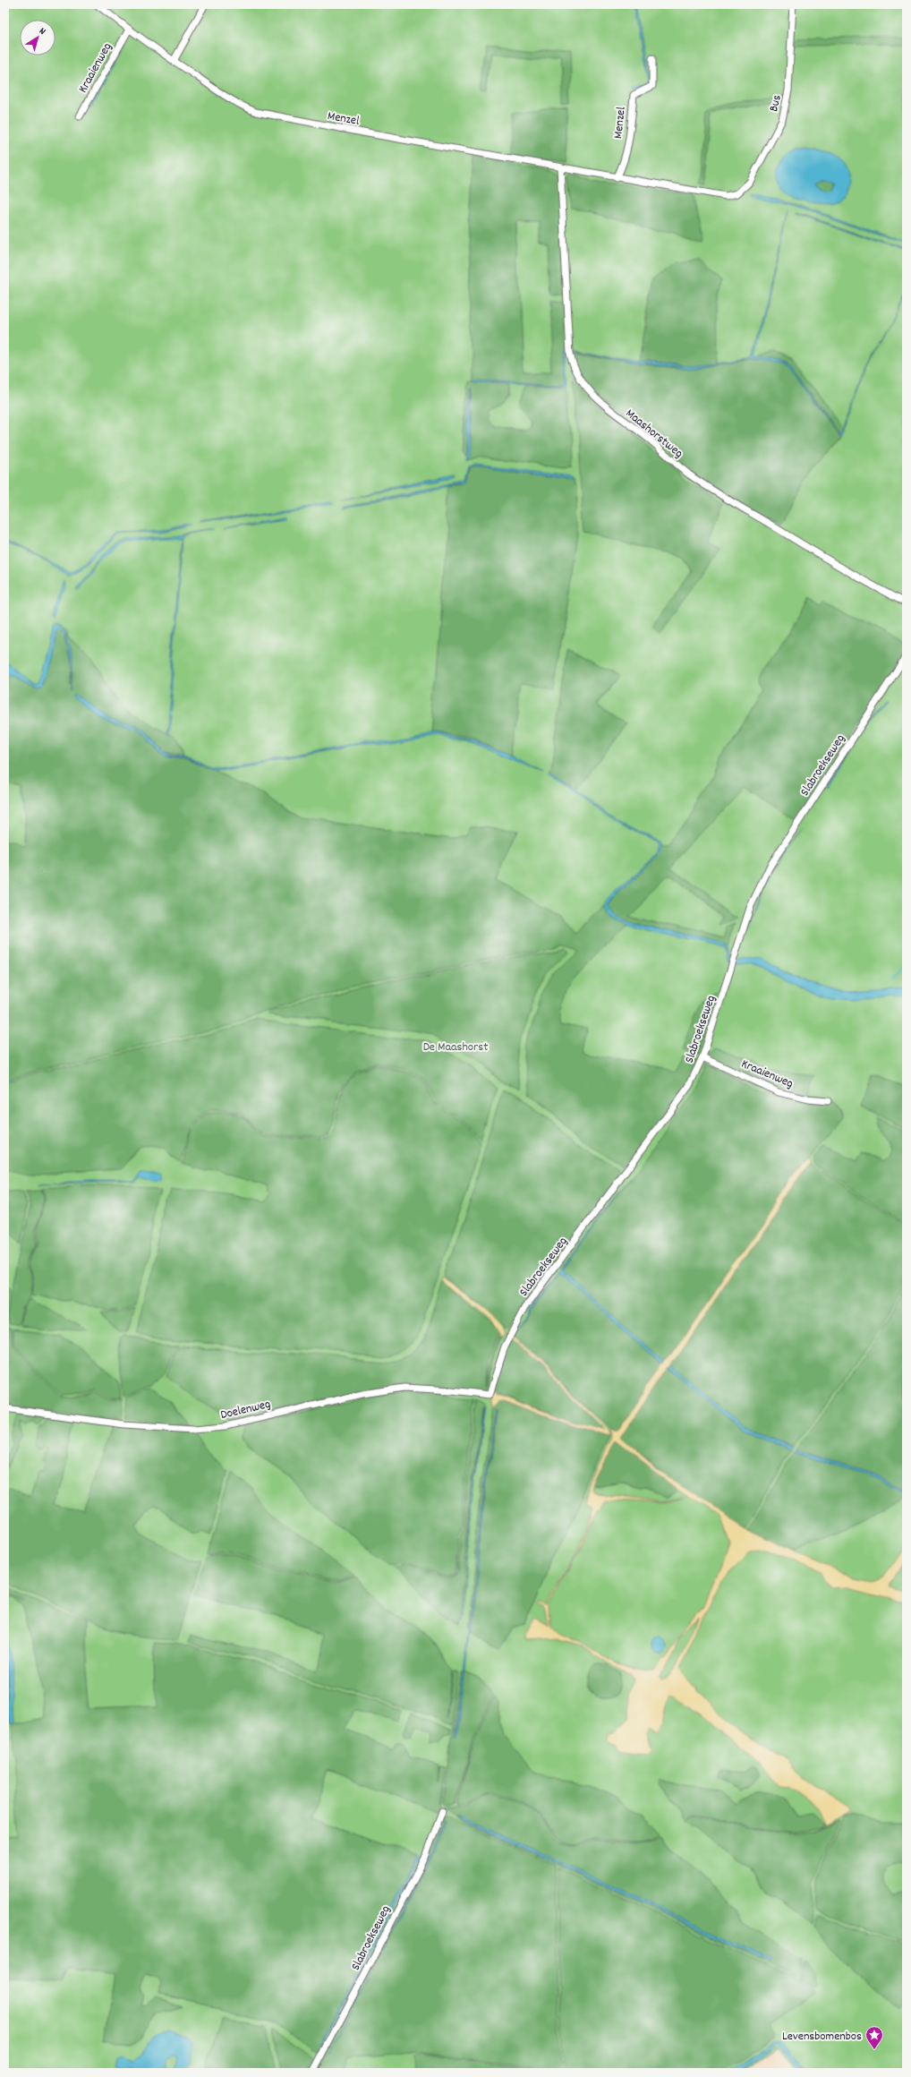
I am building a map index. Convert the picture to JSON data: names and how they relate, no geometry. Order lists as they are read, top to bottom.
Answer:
{
  "streets": {
    "street": [
      "Kraaienweg",
      "Bus",
      "Menzel",
      "Maashorstweg",
      "Slabroekseweg",
      "Doelenweg"
    ]
  },
  "crossings": [
    ["Kraaienweg", "Menzel"],
    ["Kraaienweg", "Slabroekseweg"],
    ["Bus", "Menzel"],
    ["Menzel", "Maashorstweg"],
    ["Slabroekseweg", "Doelenweg"]
  ],
  "parks": ["De Maashorst"],
  "places": {
    "place": ["Levensbomenbos"]
  },
  "north": "top right"
}
